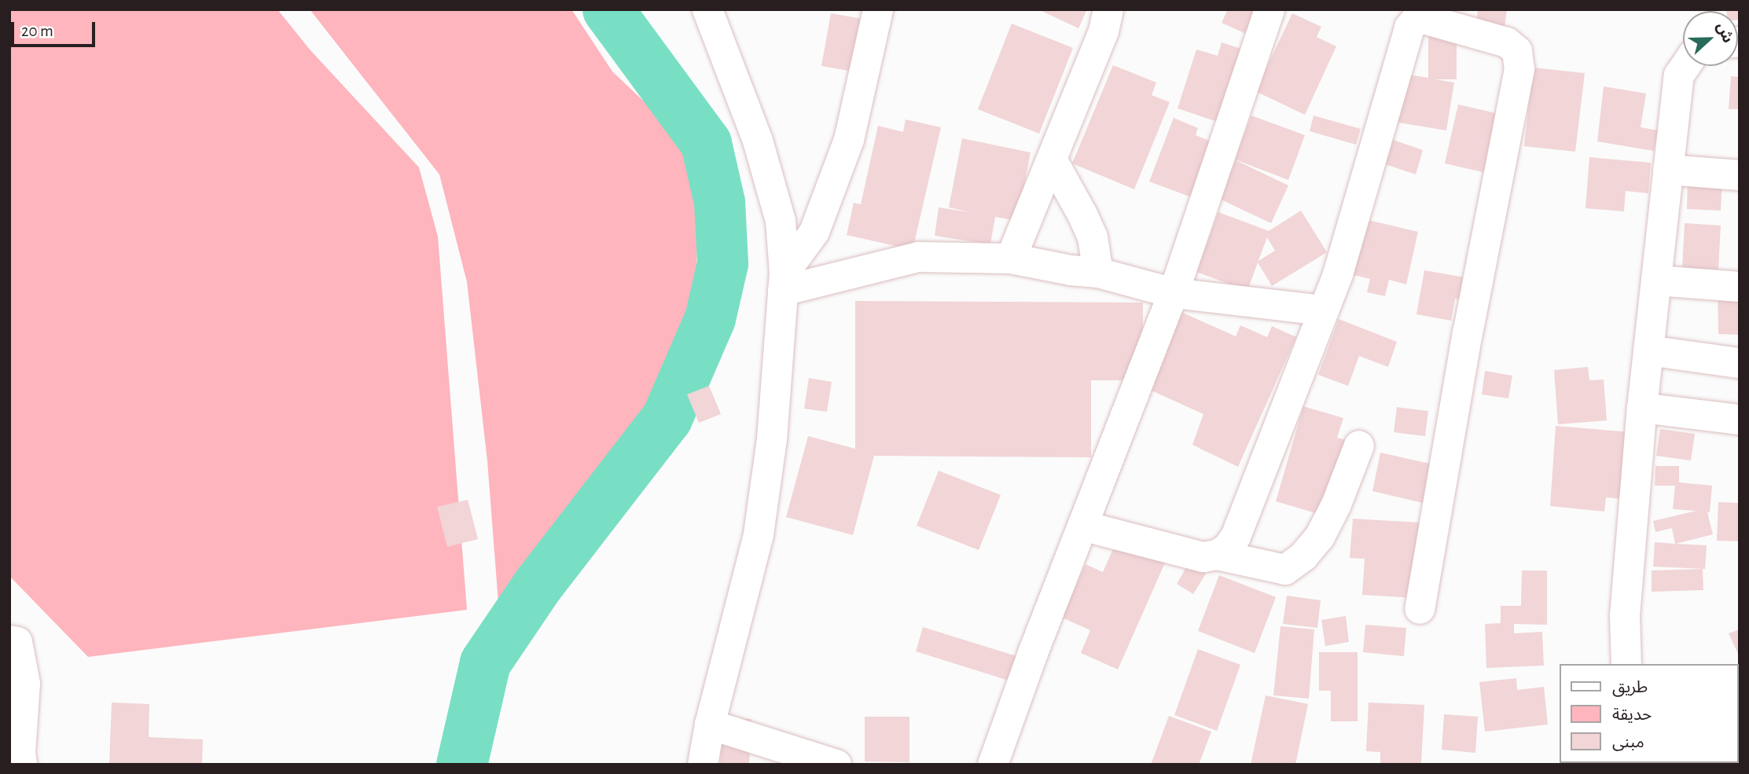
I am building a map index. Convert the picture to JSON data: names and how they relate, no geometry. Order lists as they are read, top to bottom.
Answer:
{
  "legend": ["طريق", "حديقة", "مبنى"],
  "scale_bar": "20 m",
  "north": "right"
}
